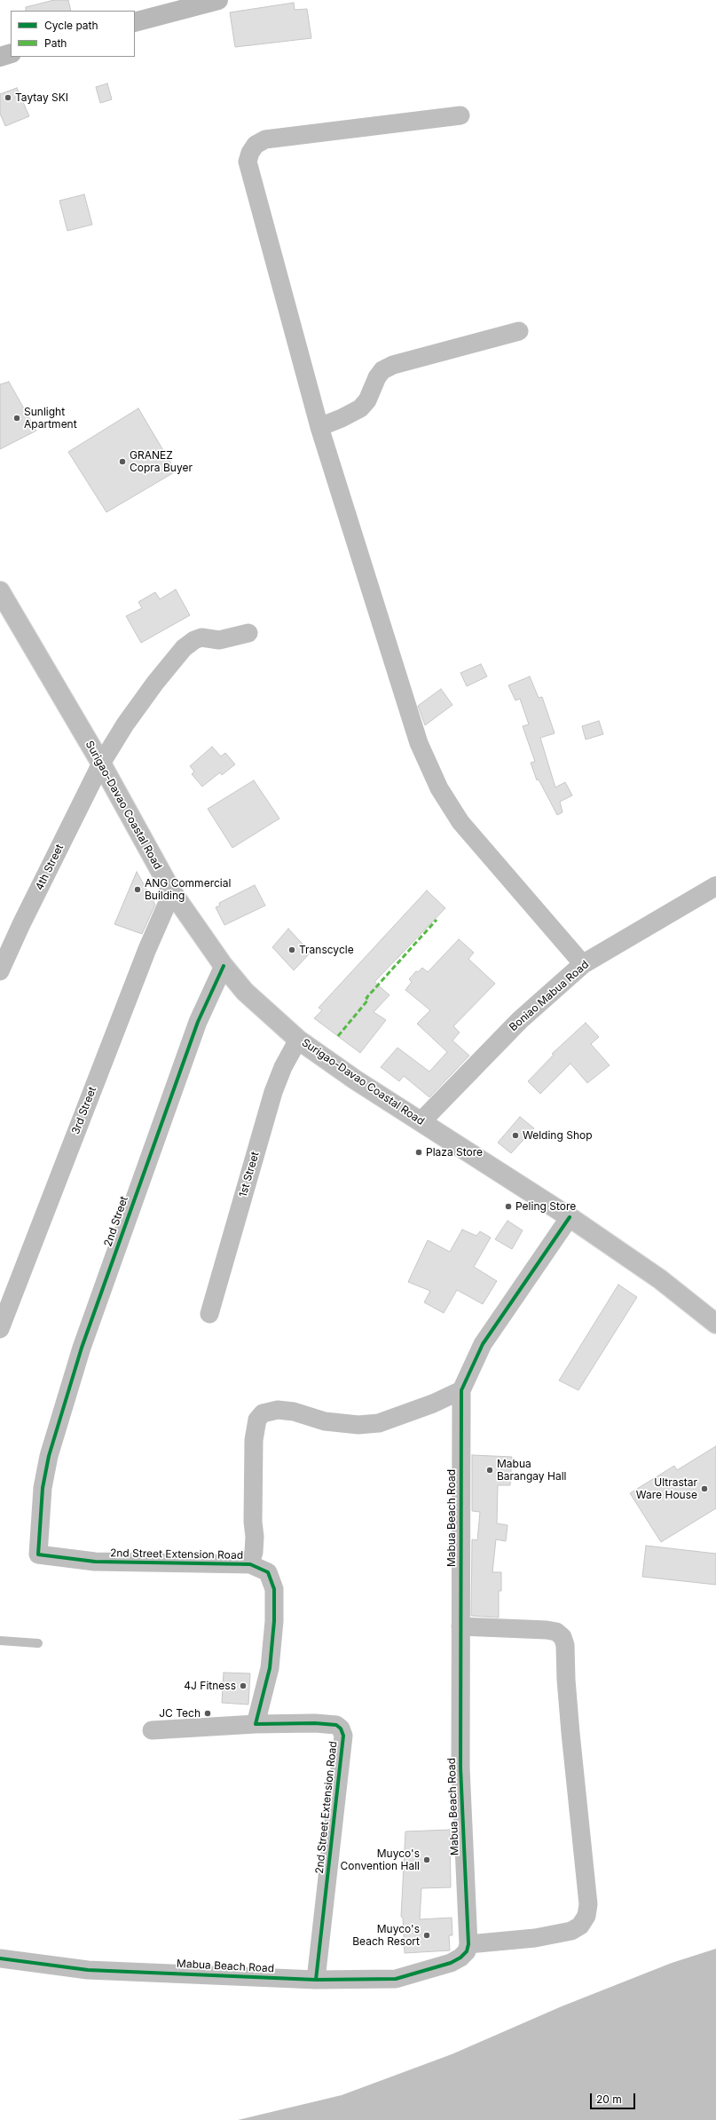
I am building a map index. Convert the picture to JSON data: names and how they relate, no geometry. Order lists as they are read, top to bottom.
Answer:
{
  "streets": {
    "main road": ["Surigao-Davao Coastal Road", "Boniao Mabua Road"],
    "street": [
      "4th Street",
      "3rd Street",
      "1st Street",
      "2nd Street",
      "Mabua Beach Road",
      "2nd Street Extension Road"
    ]
  },
  "crossings": [
    ["Surigao-Davao Coastal Road", "4th Street"],
    ["Surigao-Davao Coastal Road", "Boniao Mabua Road"],
    ["Surigao-Davao Coastal Road", "3rd Street"],
    ["Surigao-Davao Coastal Road", "1st Street"],
    ["Surigao-Davao Coastal Road", "2nd Street"],
    ["Surigao-Davao Coastal Road", "Mabua Beach Road"],
    ["2nd Street", "2nd Street Extension Road"],
    ["Mabua Beach Road", "2nd Street Extension Road"]
  ],
  "places": [
    "Taytay SKI",
    "Sunlight Apartment",
    "GRANEZ Copra Buyer",
    "ANG Commercial Building",
    "Transcycle",
    "Welding Shop",
    "Plaza Store",
    "Peling Store",
    "Mabua Barangay Hall",
    "Ultrastar Ware House",
    "4J Fitness",
    "JC Tech",
    "Muyco's Convention Hall",
    "Muyco's Beach Resort"
  ],
  "legend": ["Cycle path", "Path"],
  "scale_bar": "20 m"
}
